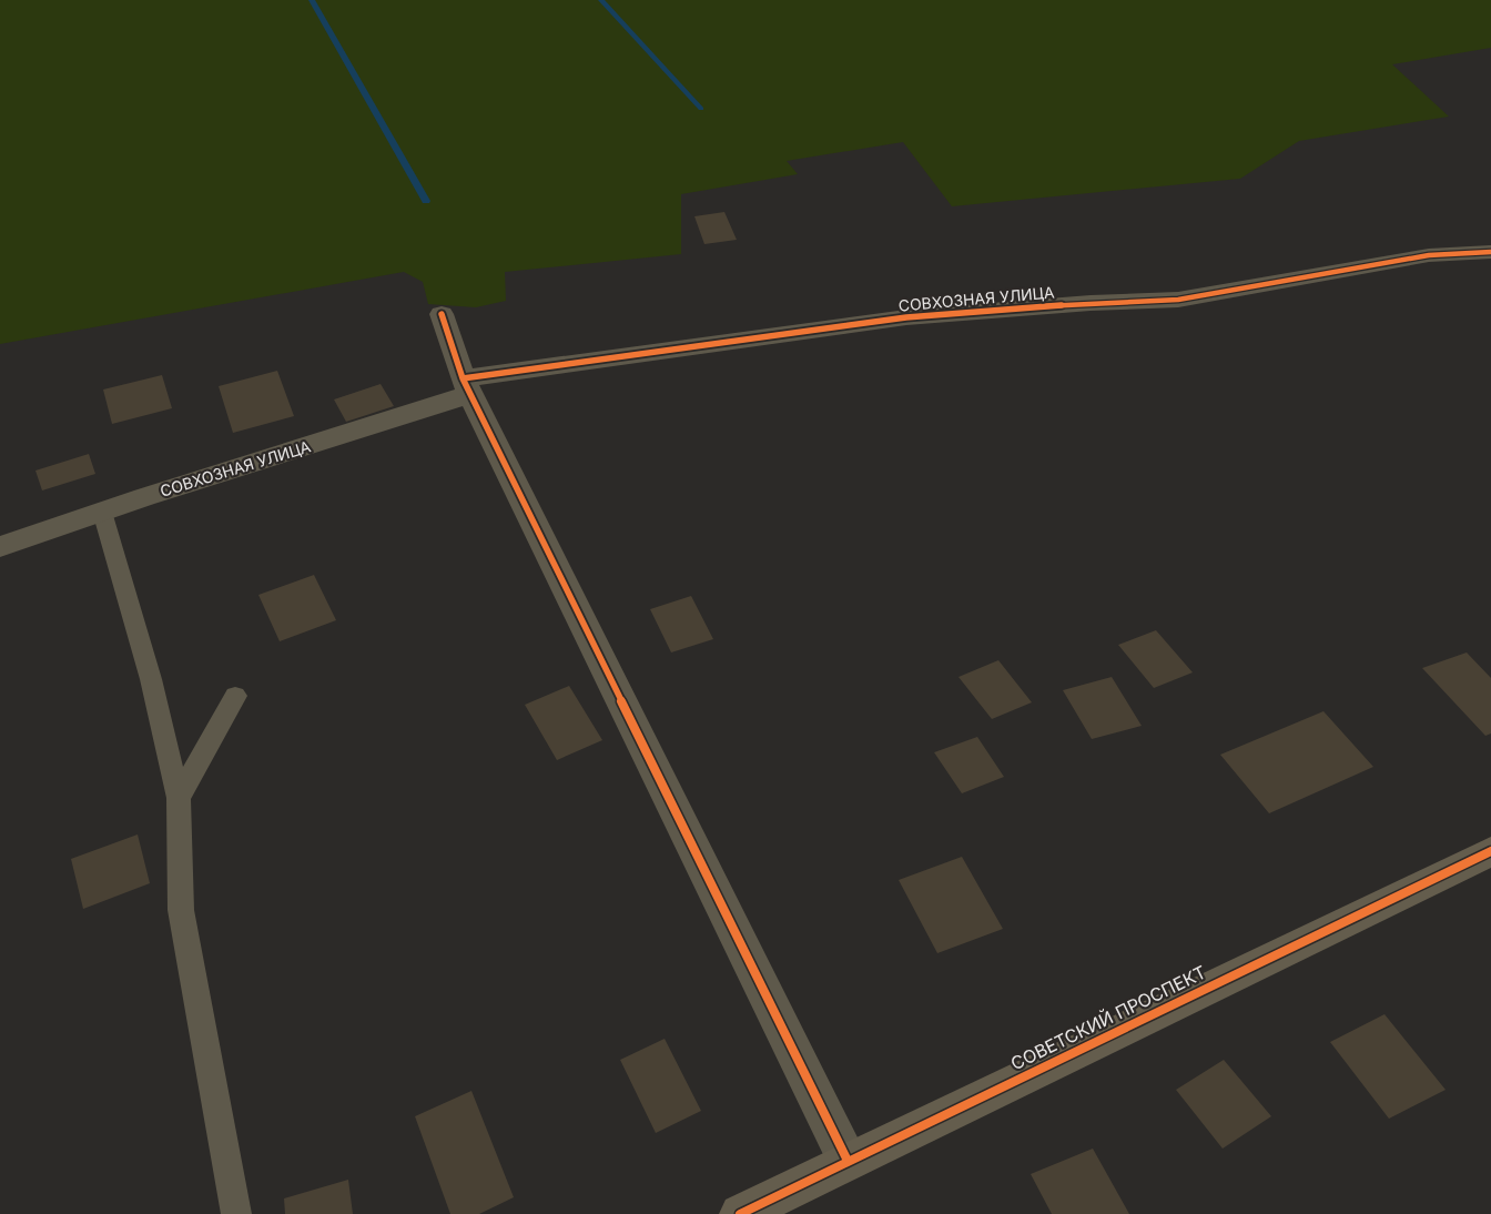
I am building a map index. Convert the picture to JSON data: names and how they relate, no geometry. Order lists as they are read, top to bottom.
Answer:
{
  "streets": {
    "street": ["СОВХОЗНАЯ УЛИЦА", "СОВЕТСКИЙ ПРОСПЕКТ"]
  }
}
